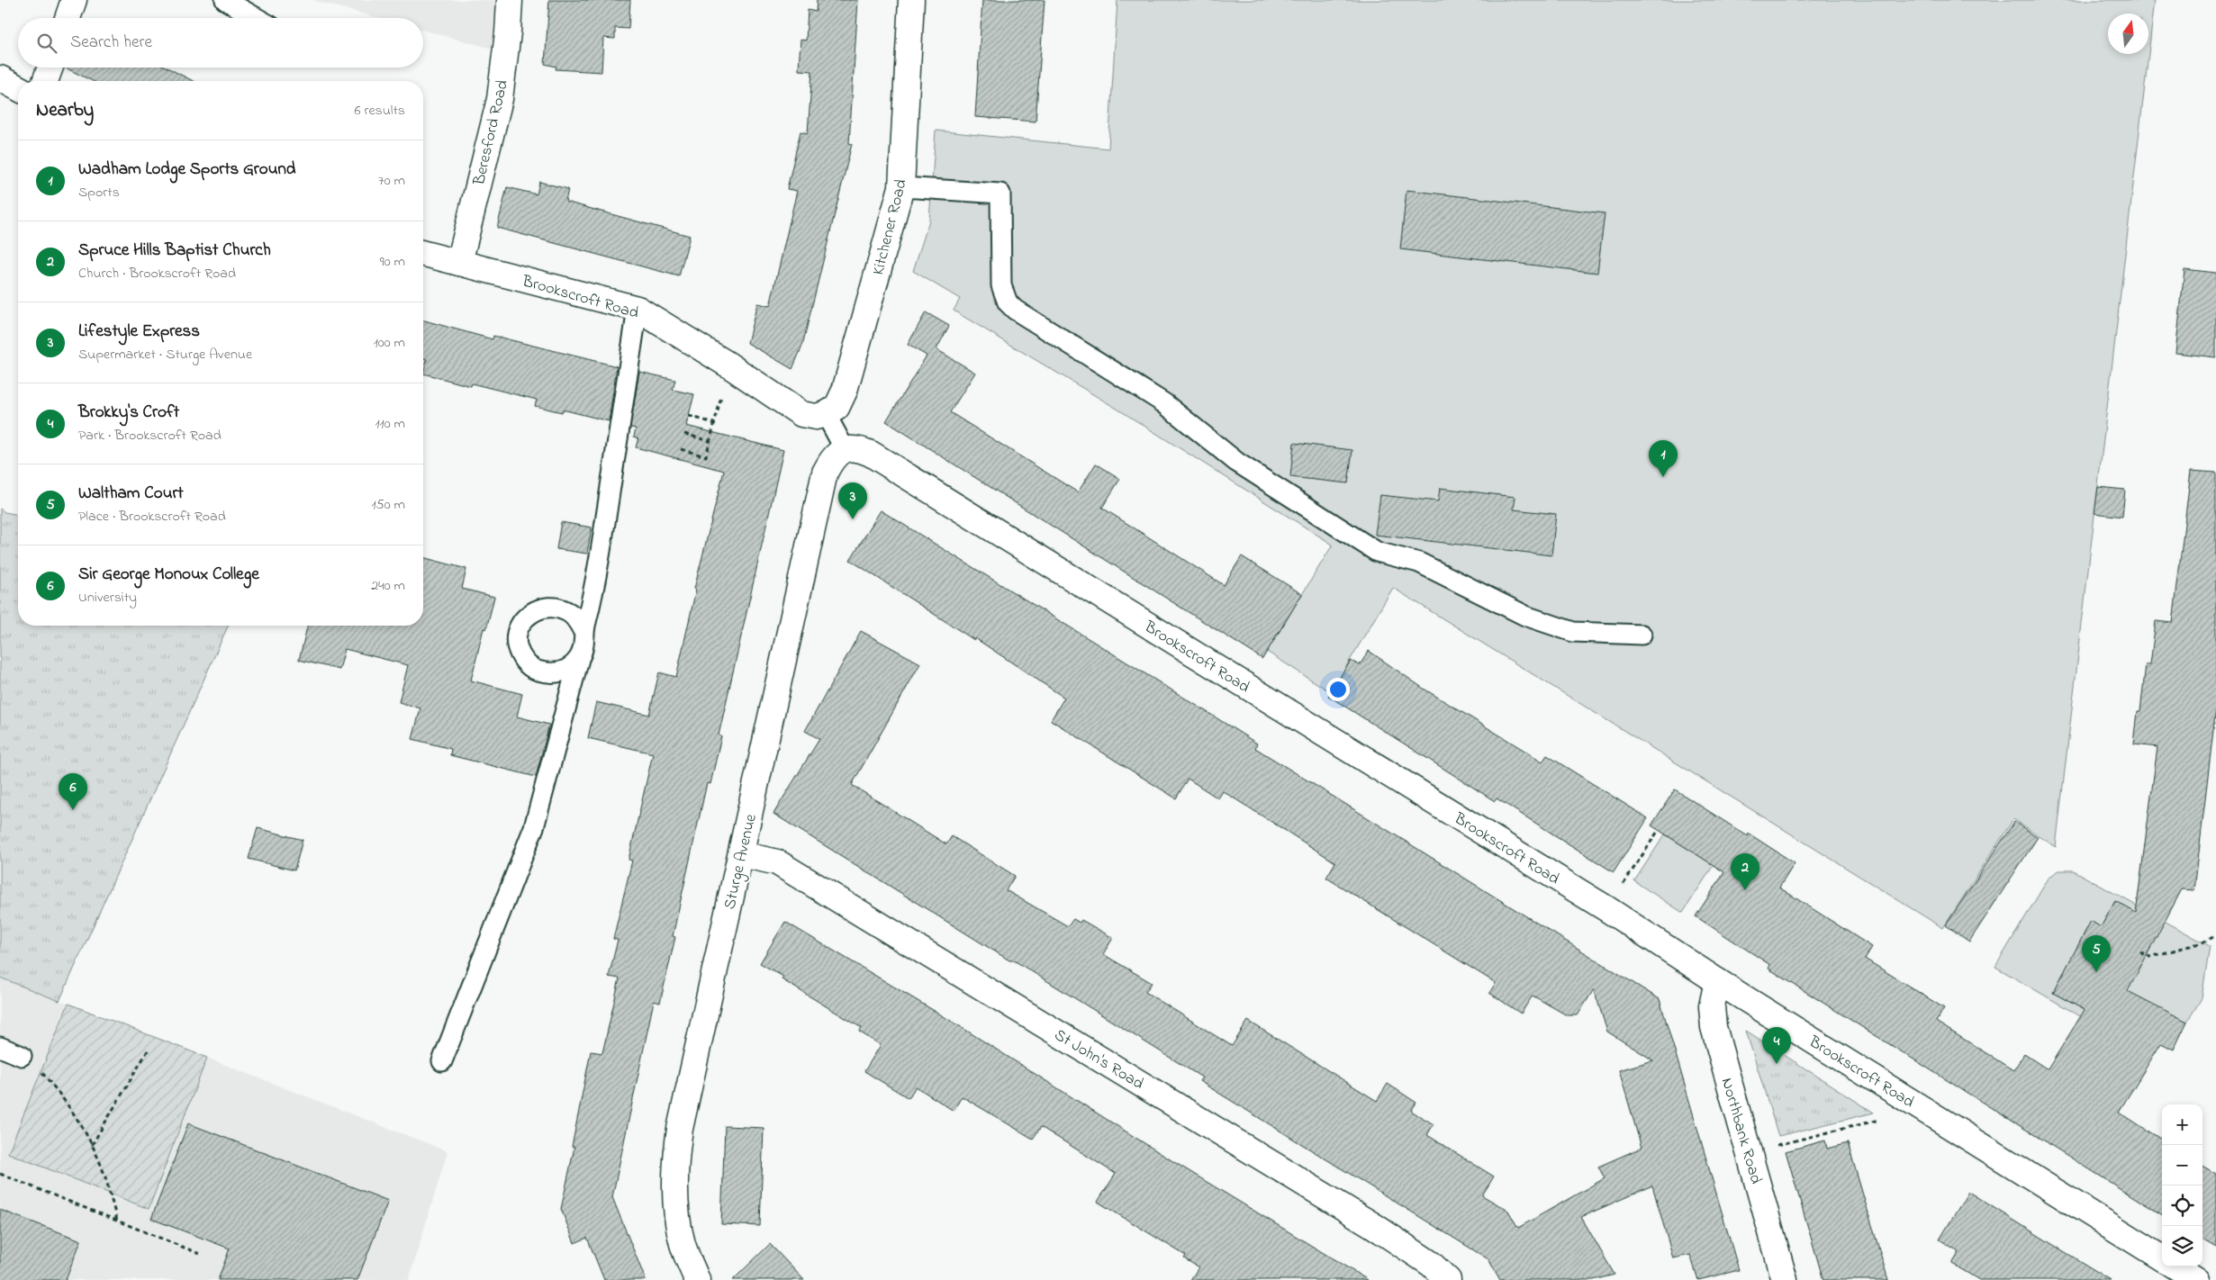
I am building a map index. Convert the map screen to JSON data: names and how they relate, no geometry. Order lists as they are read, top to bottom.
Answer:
{
  "streets": {
    "street": [
      "Beresford Road",
      "Kitchener Road",
      "Brookscroft Road",
      "Sturge Avenue",
      "St John's Road",
      "Northbank Road"
    ]
  },
  "crossings": [
    ["Beresford Road", "Brookscroft Road"],
    ["Kitchener Road", "Brookscroft Road"],
    ["Brookscroft Road", "Sturge Avenue"],
    ["Brookscroft Road", "Northbank Road"],
    ["Sturge Avenue", "St John's Road"]
  ],
  "north": "top",
  "page": {
    "search": "Search here",
    "heading": ["Nearby", "6 results"],
    "list": [
      {
        "mark": "1",
        "name": "Wadham Lodge Sports Ground",
        "note": "Sports",
        "value": "70 m"
      },
      {
        "mark": "2",
        "name": "Spruce Hills Baptist Church",
        "note": "Church · Brookscroft Road",
        "value": "90 m"
      },
      {
        "mark": "3",
        "name": "Lifestyle Express",
        "note": "Supermarket · Sturge Avenue",
        "value": "100 m"
      },
      {
        "mark": "4",
        "name": "Brokky's Croft",
        "note": "Park · Brookscroft Road",
        "value": "110 m"
      },
      {
        "mark": "5",
        "name": "Waltham Court",
        "note": "Place · Brookscroft Road",
        "value": "150 m"
      },
      {
        "mark": "6",
        "name": "Sir George Monoux College",
        "note": "University",
        "value": "240 m"
      }
    ],
    "pins": [
      "1",
      "3",
      "6",
      "2",
      "5",
      "4"
    ],
    "map_buttons": ["+", "−"]
  }
}
